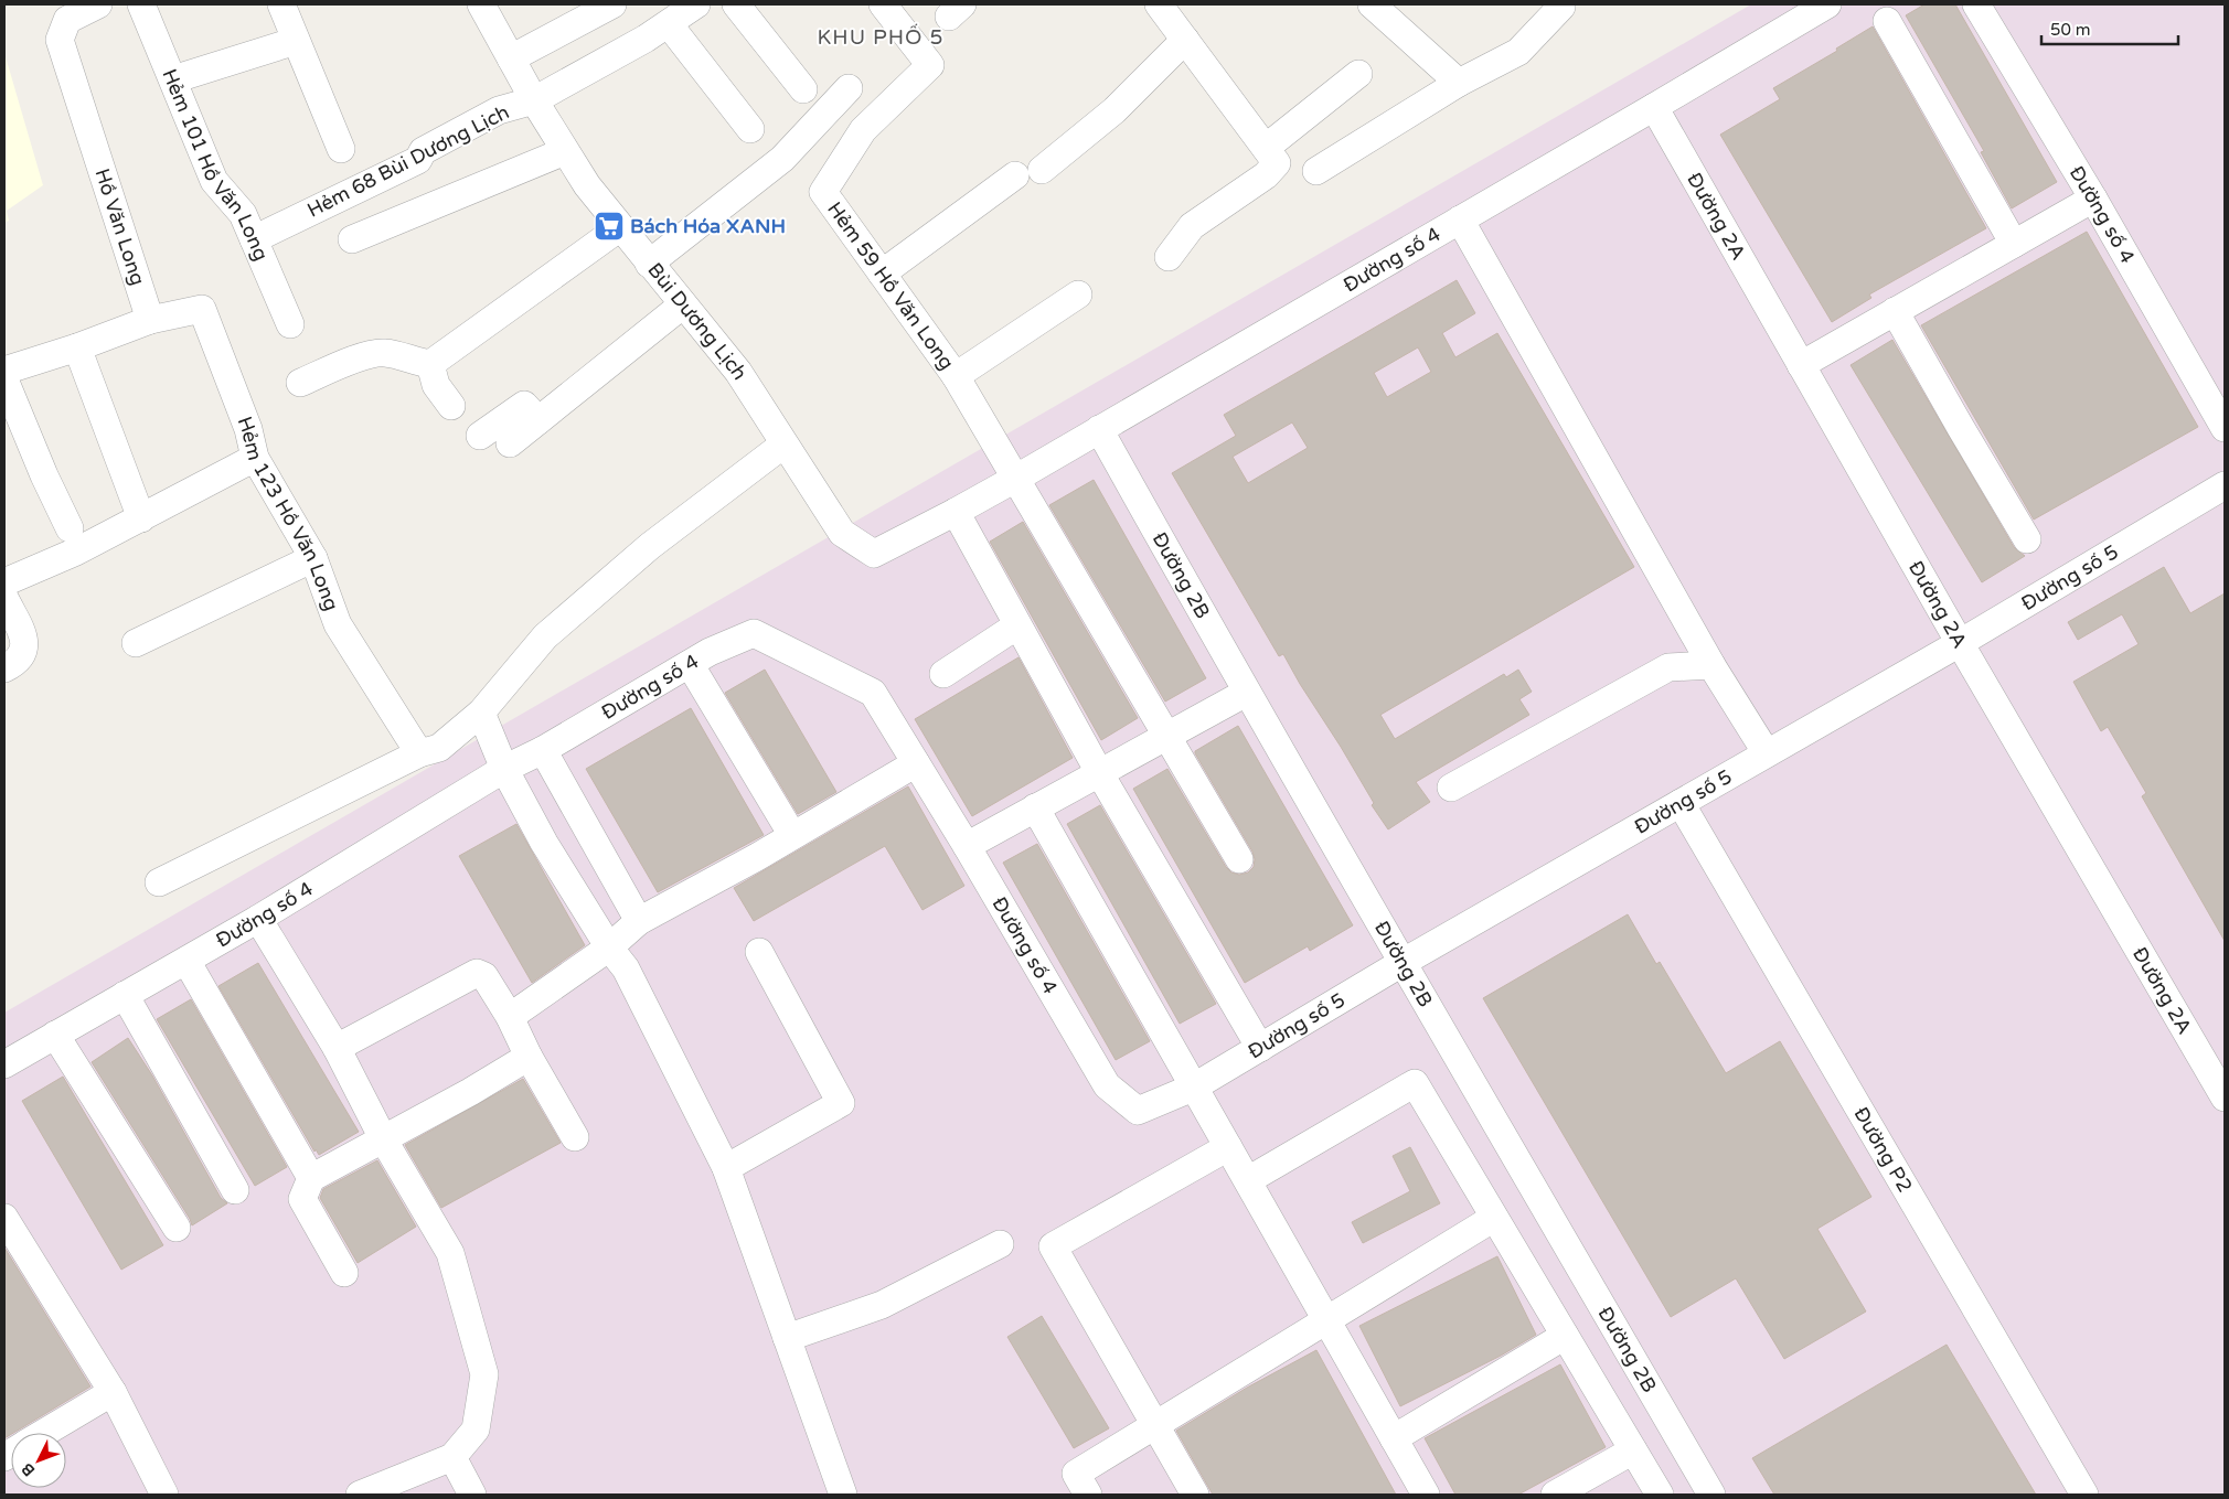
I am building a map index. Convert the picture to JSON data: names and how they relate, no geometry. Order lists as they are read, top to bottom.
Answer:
{
  "streets": {
    "street": [
      "Hẻm 68 Bùi Dương Lịch",
      "Hẻm 101 Hồ Văn Long",
      "Đường 2A",
      "Đường số 4",
      "Hồ Văn Long",
      "Hẻm 59 Hồ Văn Long",
      "Bùi Dương Lịch",
      "Hẻm 123 Hồ Văn Long",
      "Đường 2B",
      "Đường số 5",
      "Đường P2"
    ]
  },
  "crossings": [
    ["Hẻm 68 Bùi Dương Lịch", "Hẻm 101 Hồ Văn Long"],
    ["Hẻm 68 Bùi Dương Lịch", "Bùi Dương Lịch"],
    ["Đường 2A", "Đường số 4"],
    ["Đường 2A", "Đường số 5"],
    ["Đường số 4", "Hẻm 59 Hồ Văn Long"],
    ["Đường số 4", "Bùi Dương Lịch"],
    ["Đường số 4", "Đường 2B"],
    ["Đường số 4", "Đường số 5"],
    ["Hồ Văn Long", "Hẻm 123 Hồ Văn Long"],
    ["Đường 2B", "Đường số 5"],
    ["Đường số 5", "Đường P2"]
  ],
  "districts": ["KHU PHỐ 5"],
  "places": {
    "supermarket": ["Bách Hóa XANH"]
  },
  "scale_bar": "50 m",
  "north": "bottom left"
}
